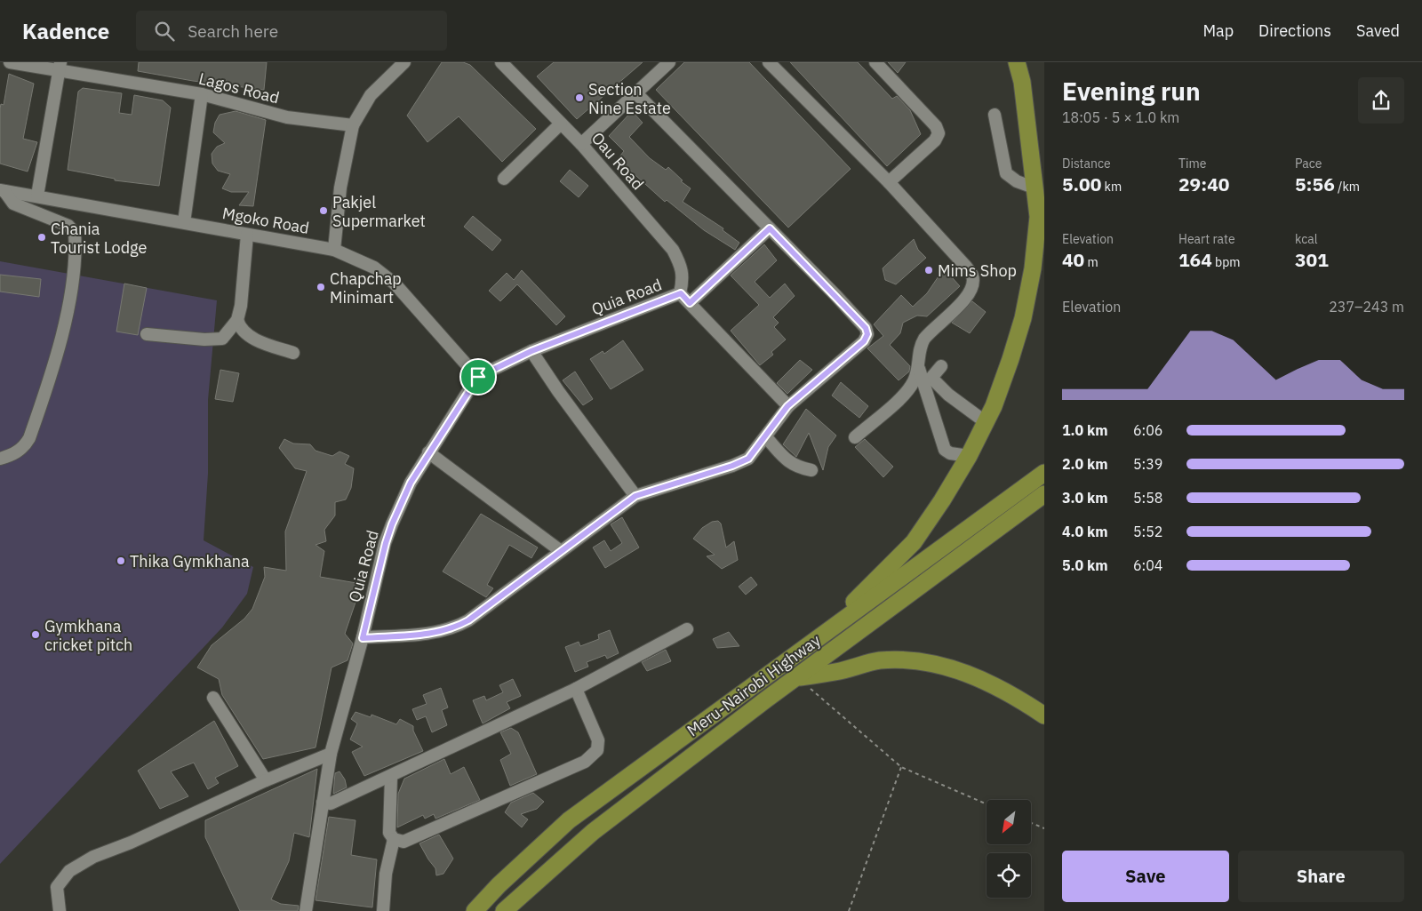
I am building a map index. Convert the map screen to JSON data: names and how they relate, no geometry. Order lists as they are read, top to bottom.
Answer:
{
  "streets": {
    "highway": ["Meru-Nairobi Highway"],
    "street": [
      "Lagos Road",
      "Oau Road",
      "Mgoko Road",
      "Quia Road"
    ]
  },
  "crossings": [
    ["Oau Road", "Quia Road"],
    ["Mgoko Road", "Quia Road"]
  ],
  "places": [
    "Section Nine Estate",
    "Pakjel Supermarket",
    "Chania Tourist Lodge",
    "Mims Shop",
    "Chapchap Minimart",
    "Thika Gymkhana",
    "Gymkhana cricket pitch"
  ],
  "north": "bottom left",
  "page": {
    "header": "Kadence",
    "search": "Search here",
    "nav": ["Map", "Directions", "Saved"],
    "heading": ["Evening run", "18:05 · 5 × 1.0 km"],
    "stats": [
      ["Distance", "5.00 km"],
      ["Time", "29:40"],
      ["Pace", "5:56 /km"],
      ["Elevation", "40 m"],
      ["Heart rate", "164 bpm"],
      ["kcal", "301"]
    ],
    "chart": ["Elevation", "237–243 m"],
    "list": [
      {
        "name": "1.0 km",
        "note": "6:06"
      },
      {
        "name": "2.0 km",
        "note": "5:39"
      },
      {
        "name": "3.0 km",
        "note": "5:58"
      },
      {
        "name": "4.0 km",
        "note": "5:52"
      },
      {
        "name": "5.0 km",
        "note": "6:04"
      }
    ],
    "buttons": ["Save", "Share"]
  }
}
